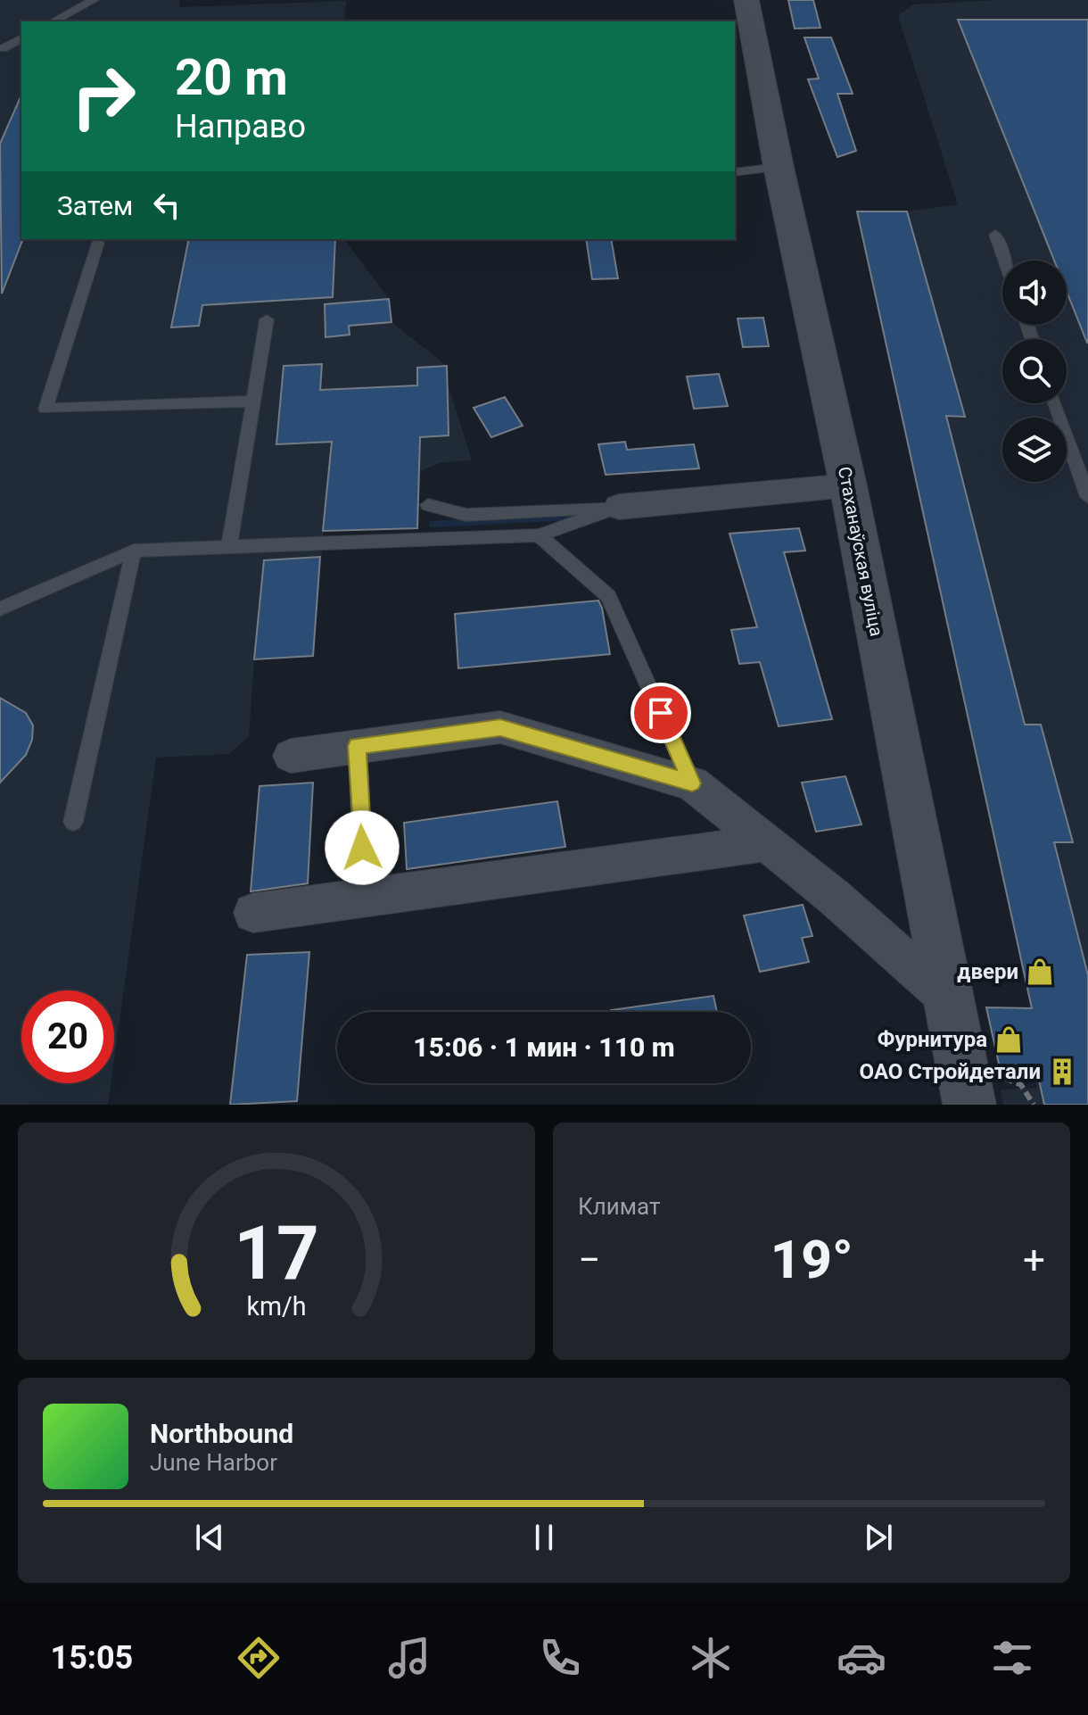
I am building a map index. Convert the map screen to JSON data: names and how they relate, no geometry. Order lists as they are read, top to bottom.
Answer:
{
  "streets": {
    "street": ["Стаханаўская вуліца"]
  },
  "places": {
    "shop": ["двери", "Фурнитура"],
    "building": ["ОАО Стройдетали"]
  },
  "page": {
    "turn": ["20 m", "Направо"],
    "then": "Затем",
    "limit": "20",
    "trip": "15:06 · 1 мин · 110 m",
    "tile": "Климат",
    "heat": ["−", "19°", "+"],
    "song": ["Northbound", "June Harbor"],
    "tabs": "15:05",
    "gauge": ["17", "km/h"]
  }
}
